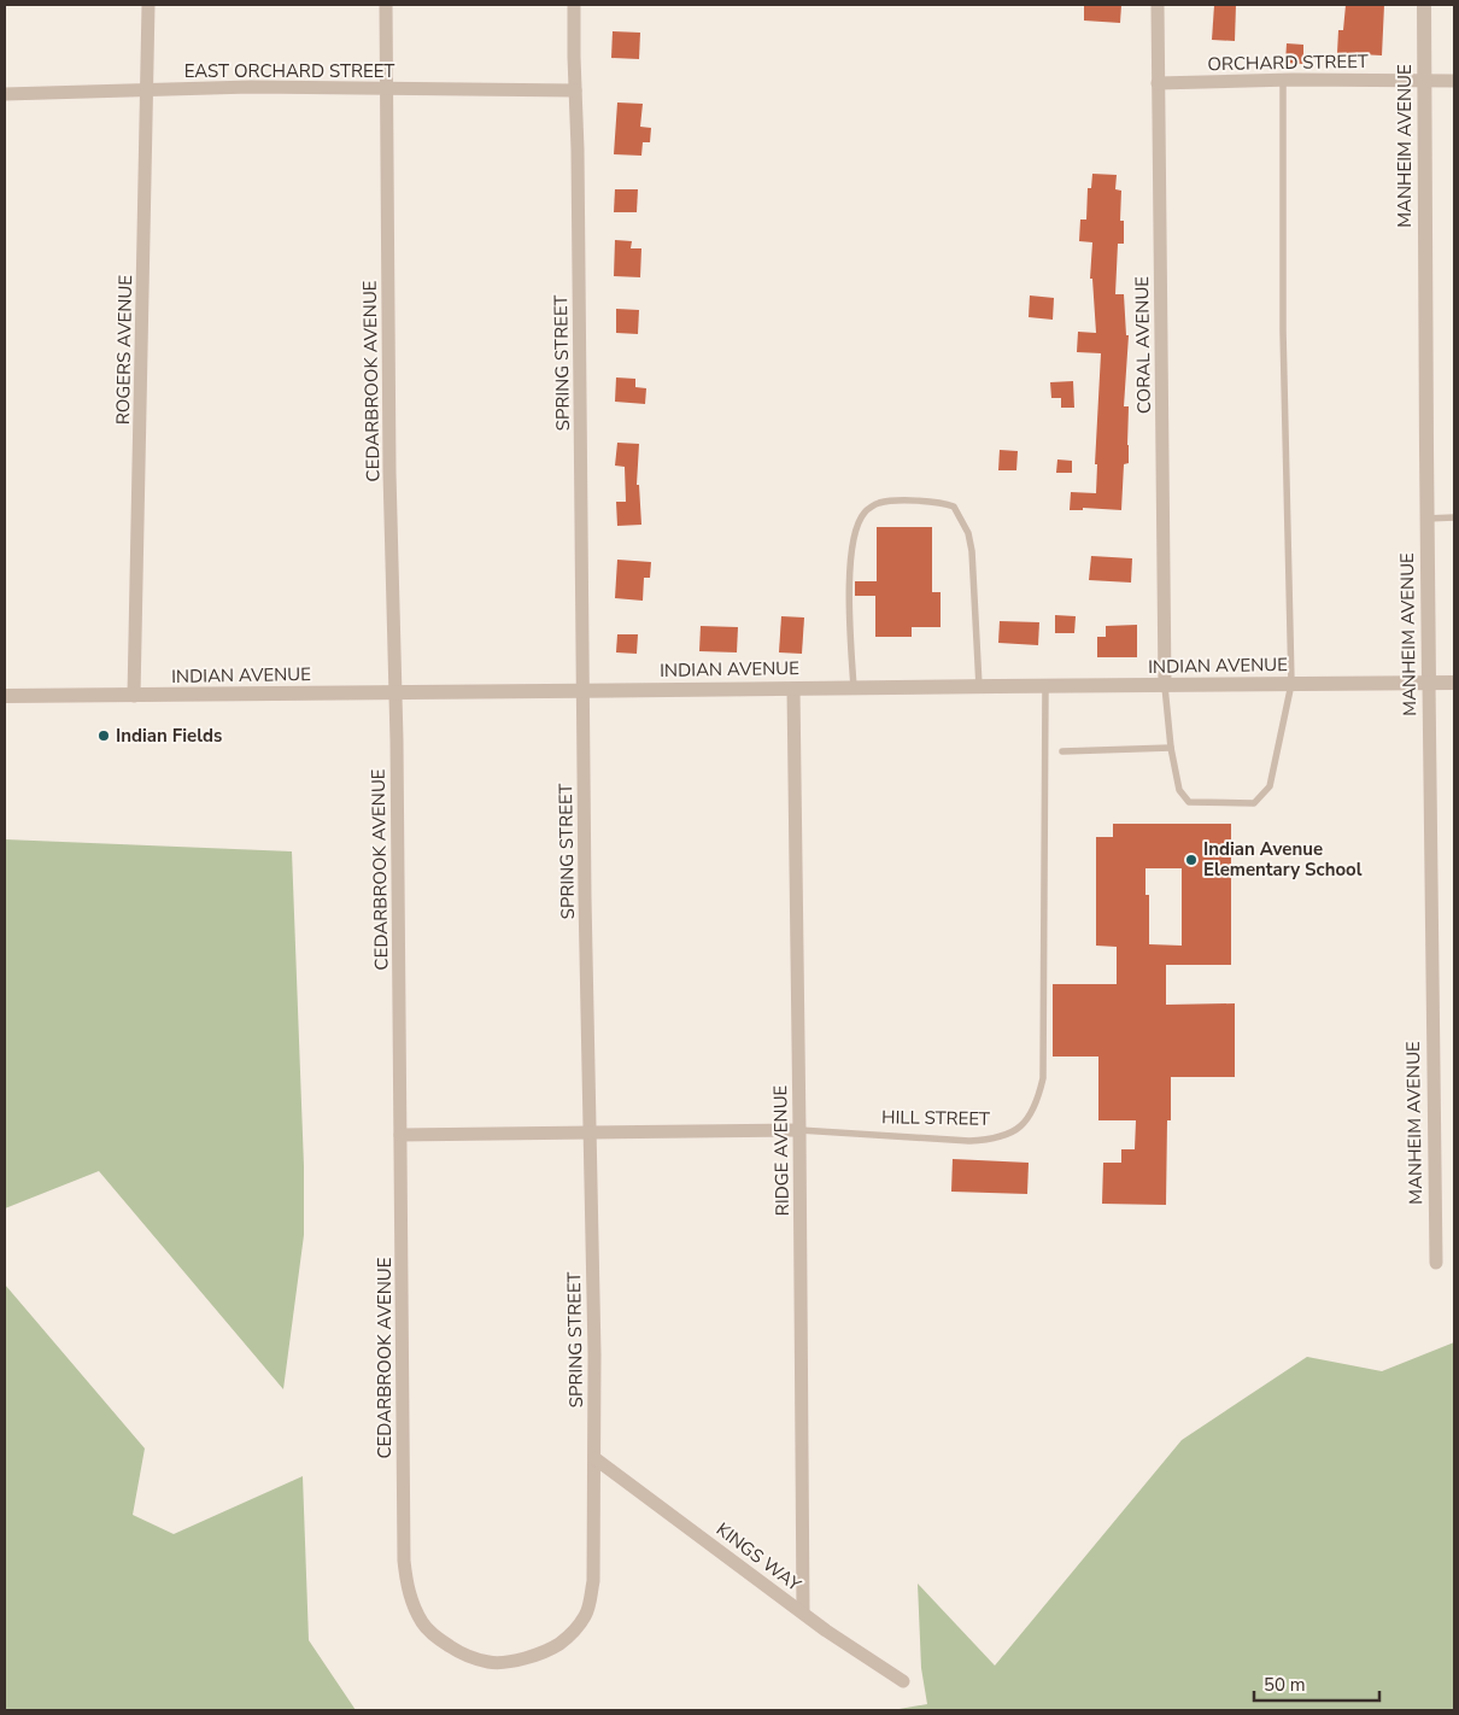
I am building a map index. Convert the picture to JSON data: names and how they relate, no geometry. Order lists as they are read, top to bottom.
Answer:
{
  "streets": {
    "street": [
      "ORCHARD STREET",
      "EAST ORCHARD STREET",
      "MANHEIM AVENUE",
      "CORAL AVENUE",
      "ROGERS AVENUE",
      "SPRING STREET",
      "CEDARBROOK AVENUE",
      "INDIAN AVENUE",
      "HILL STREET",
      "RIDGE AVENUE",
      "KINGS WAY"
    ]
  },
  "crossings": [
    ["ORCHARD STREET", "MANHEIM AVENUE"],
    ["ORCHARD STREET", "CORAL AVENUE"],
    ["EAST ORCHARD STREET", "ROGERS AVENUE"],
    ["EAST ORCHARD STREET", "SPRING STREET"],
    ["EAST ORCHARD STREET", "CEDARBROOK AVENUE"],
    ["MANHEIM AVENUE", "INDIAN AVENUE"],
    ["CORAL AVENUE", "INDIAN AVENUE"],
    ["ROGERS AVENUE", "INDIAN AVENUE"],
    ["SPRING STREET", "CEDARBROOK AVENUE"],
    ["SPRING STREET", "INDIAN AVENUE"],
    ["SPRING STREET", "HILL STREET"],
    ["SPRING STREET", "KINGS WAY"],
    ["CEDARBROOK AVENUE", "INDIAN AVENUE"],
    ["CEDARBROOK AVENUE", "HILL STREET"],
    ["INDIAN AVENUE", "HILL STREET"],
    ["INDIAN AVENUE", "RIDGE AVENUE"],
    ["HILL STREET", "RIDGE AVENUE"],
    ["RIDGE AVENUE", "KINGS WAY"]
  ],
  "places": ["Indian Fields", "Indian Avenue Elementary School"],
  "scale_bar": "50 m"
}
